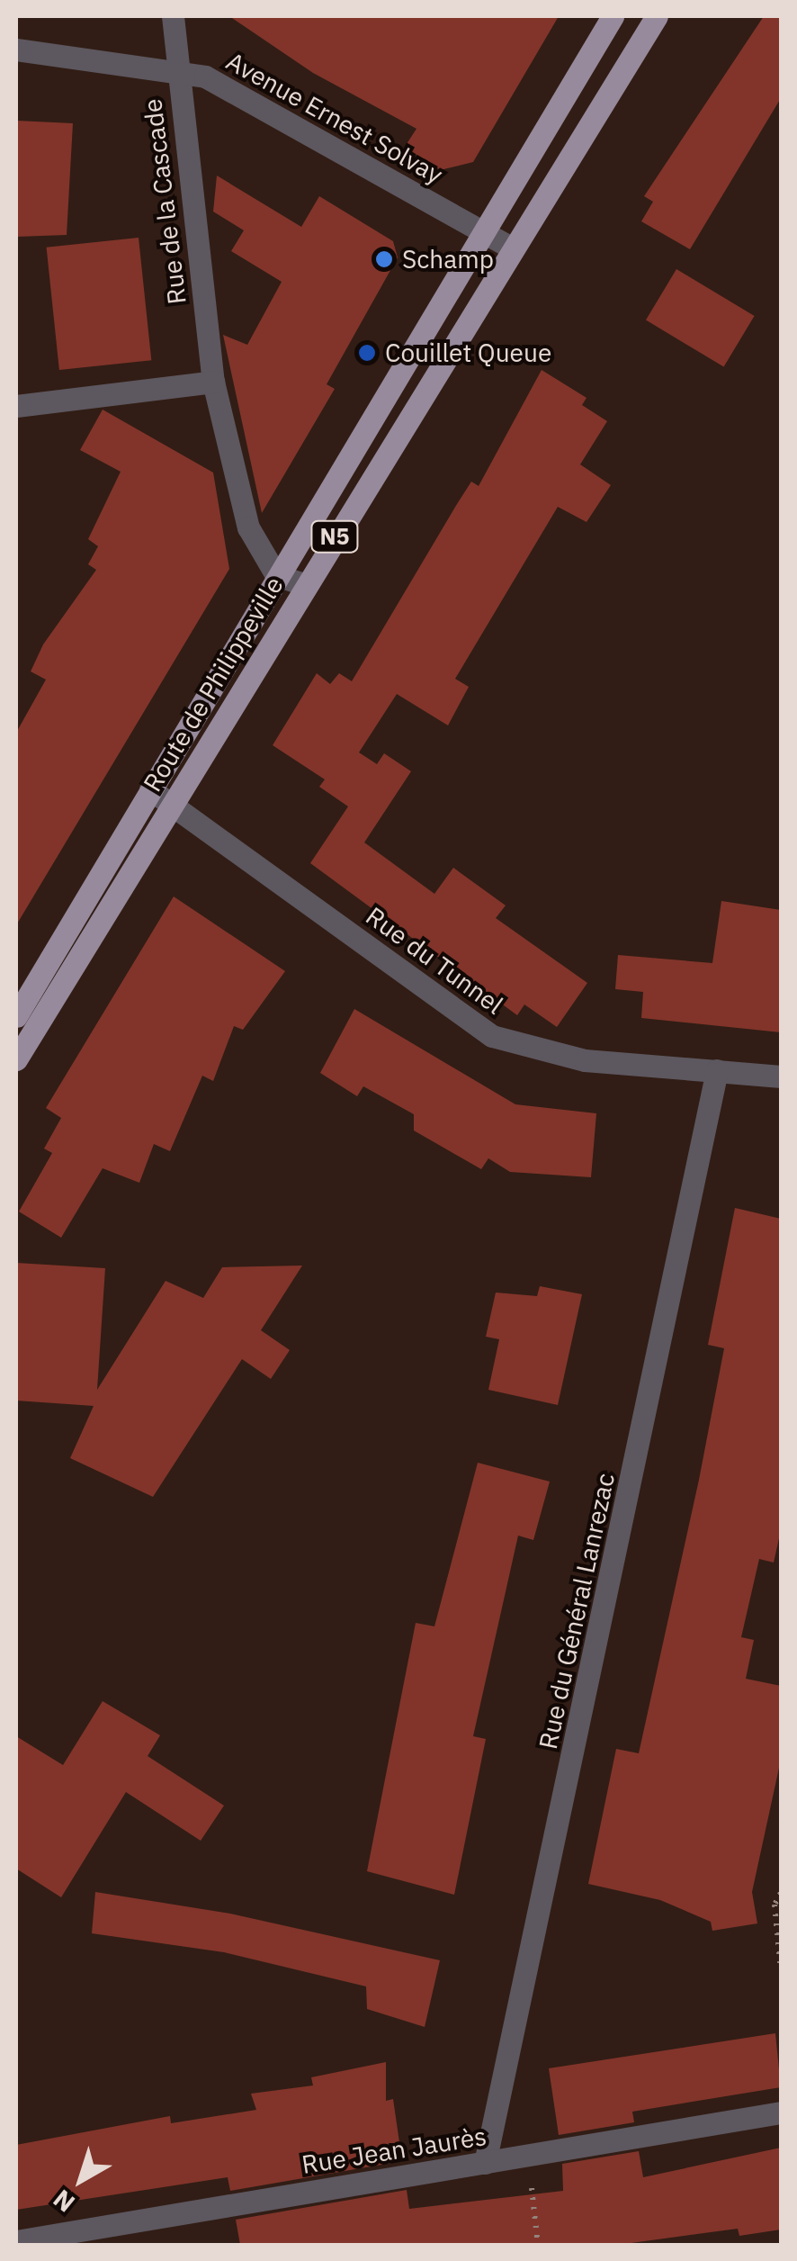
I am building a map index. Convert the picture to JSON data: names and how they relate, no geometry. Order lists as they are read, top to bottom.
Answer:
{
  "streets": {
    "main road": ["N5", "Route de Philippeville"],
    "street": [
      "Avenue Ernest Solvay",
      "Rue de la Cascade",
      "Rue du Tunnel",
      "Rue du Général Lanrezac",
      "Rue Jean Jaurès"
    ]
  },
  "crossings": [
    ["Avenue Ernest Solvay", "Rue de la Cascade"],
    ["Avenue Ernest Solvay", "Route de Philippeville"],
    ["Rue de la Cascade", "Route de Philippeville"],
    ["Route de Philippeville", "Rue du Tunnel"],
    ["Rue du Tunnel", "Rue du Général Lanrezac"],
    ["Rue du Général Lanrezac", "Rue Jean Jaurès"]
  ],
  "places": ["Schamp", "Couillet Queue"],
  "north": "bottom left"
}
